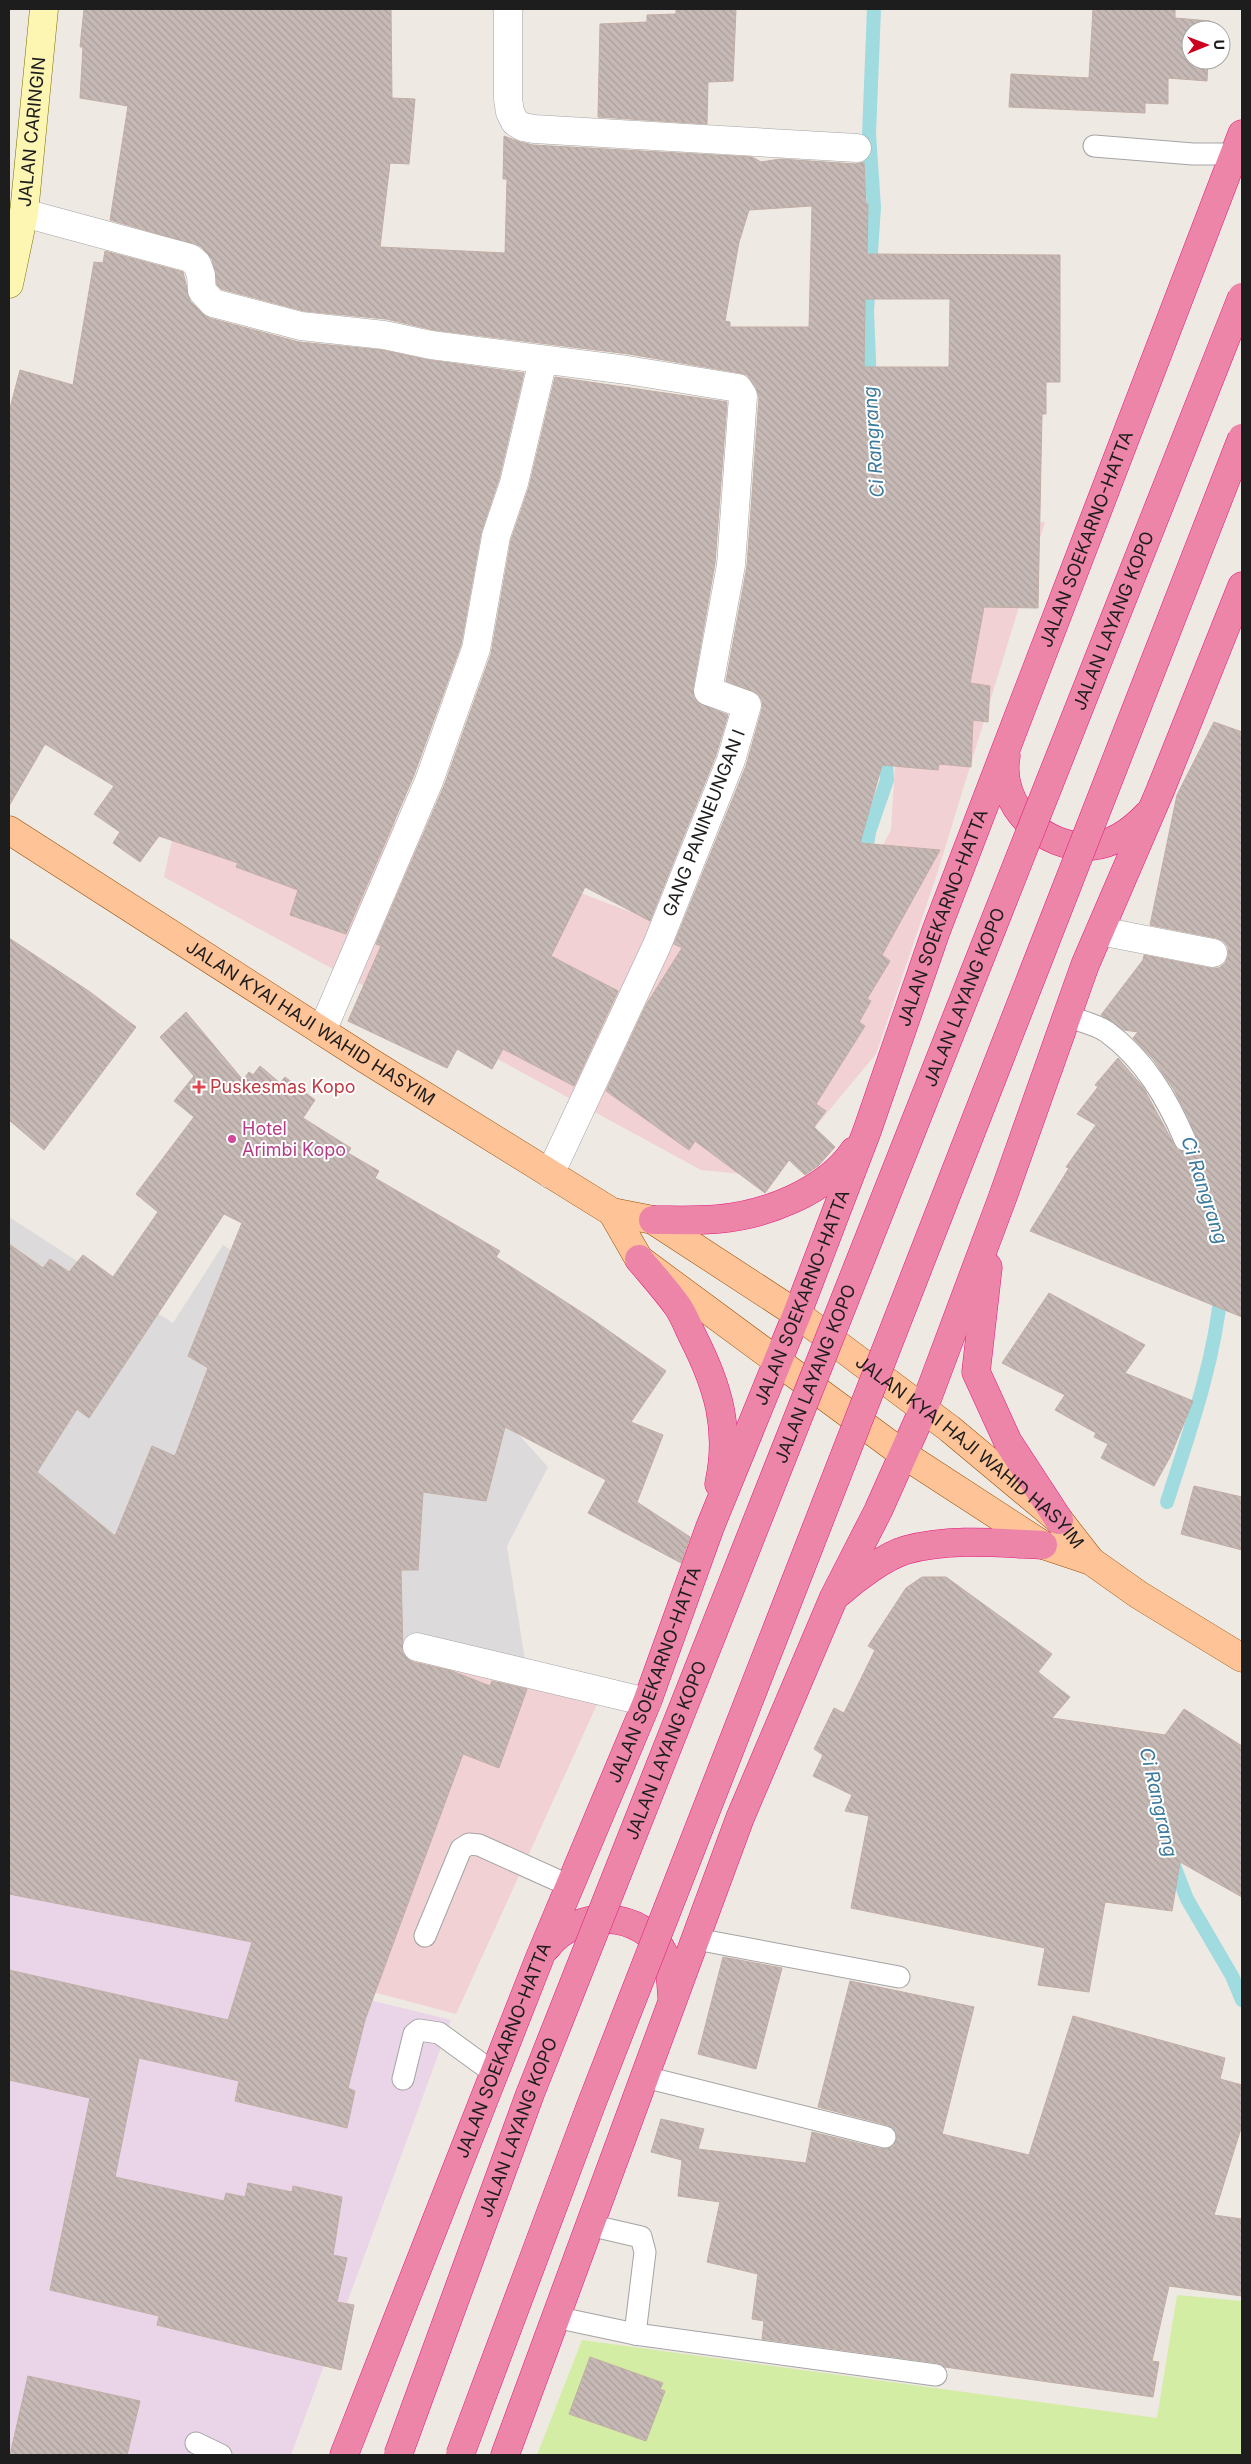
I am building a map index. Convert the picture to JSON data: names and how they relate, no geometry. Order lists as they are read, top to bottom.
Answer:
{
  "streets": {
    "highway": ["JALAN SOEKARNO-HATTA", "JALAN LAYANG KOPO"],
    "main road": ["JALAN CARINGIN", "JALAN KYAI HAJI WAHID HASYIM"],
    "street": ["GANG PANINEUNGAN I"]
  },
  "crossings": [
    ["JALAN SOEKARNO-HATTA", "JALAN KYAI HAJI WAHID HASYIM"],
    ["GANG PANINEUNGAN I", "JALAN KYAI HAJI WAHID HASYIM"]
  ],
  "water": ["Ci Rangrang"],
  "places": {
    "health": ["Puskesmas Kopo"],
    "other": ["Hotel Arimbi Kopo"]
  },
  "north": "right"
}
